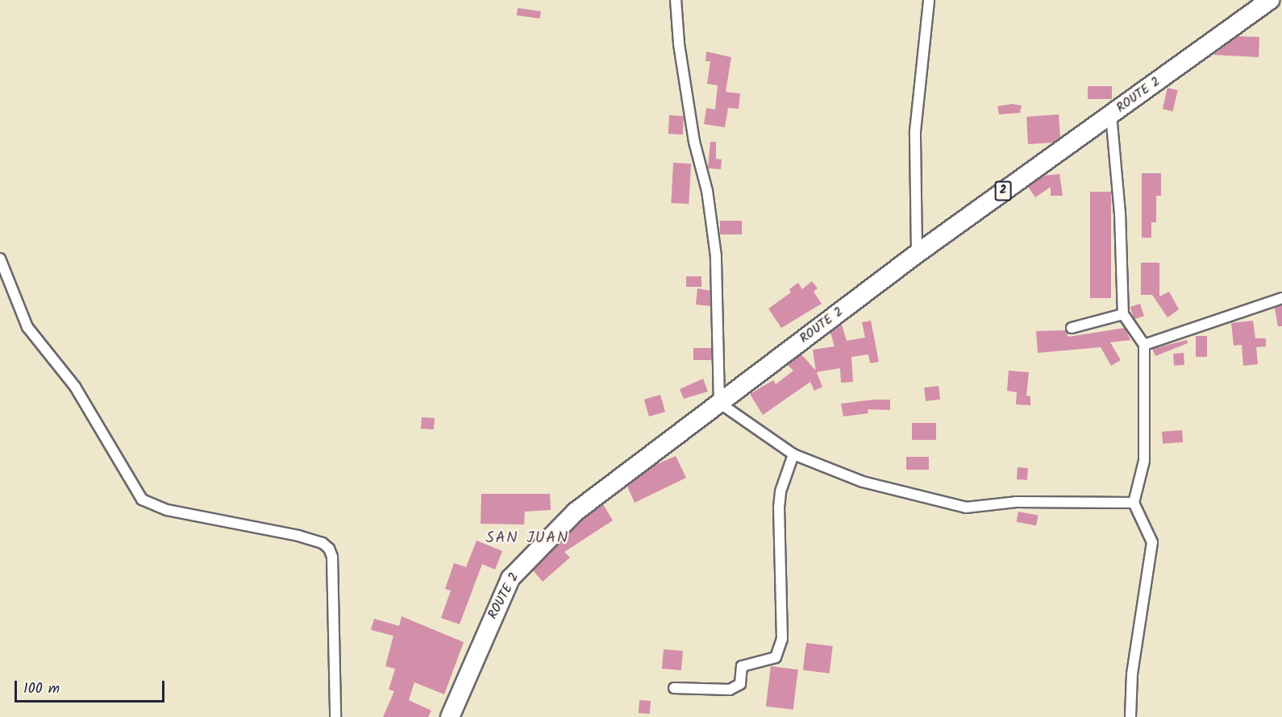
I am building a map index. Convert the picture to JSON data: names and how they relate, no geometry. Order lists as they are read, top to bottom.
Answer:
{
  "streets": {
    "highway": ["ROUTE 2", "2"]
  },
  "districts": ["SAN JUAN"],
  "scale_bar": "100 m"
}
